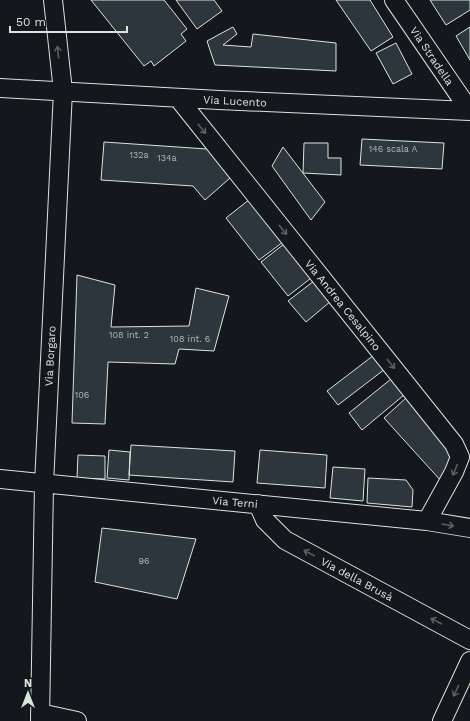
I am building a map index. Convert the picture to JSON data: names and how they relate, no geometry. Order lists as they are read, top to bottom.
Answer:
{
  "streets": {
    "street": [
      "Via Stradella",
      "Via Lucento",
      "Via Andrea Cesalpino",
      "Via Borgaro",
      "Via Terni",
      "Via della Brusà"
    ]
  },
  "crossings": [
    ["Via Stradella", "Via Lucento"],
    ["Via Lucento", "Via Andrea Cesalpino"],
    ["Via Lucento", "Via Borgaro"],
    ["Via Andrea Cesalpino", "Via Terni"],
    ["Via Borgaro", "Via Terni"],
    ["Via Terni", "Via della Brusà"]
  ],
  "one_way": ["Via Andrea Cesalpino", "Via della Brusà"],
  "house_numbers": [
    "146 scala A",
    "132a",
    "134a",
    "108 int. 2",
    "108 int. 6",
    "106",
    "96"
  ],
  "scale_bar": "50 m",
  "north": "top"
}
